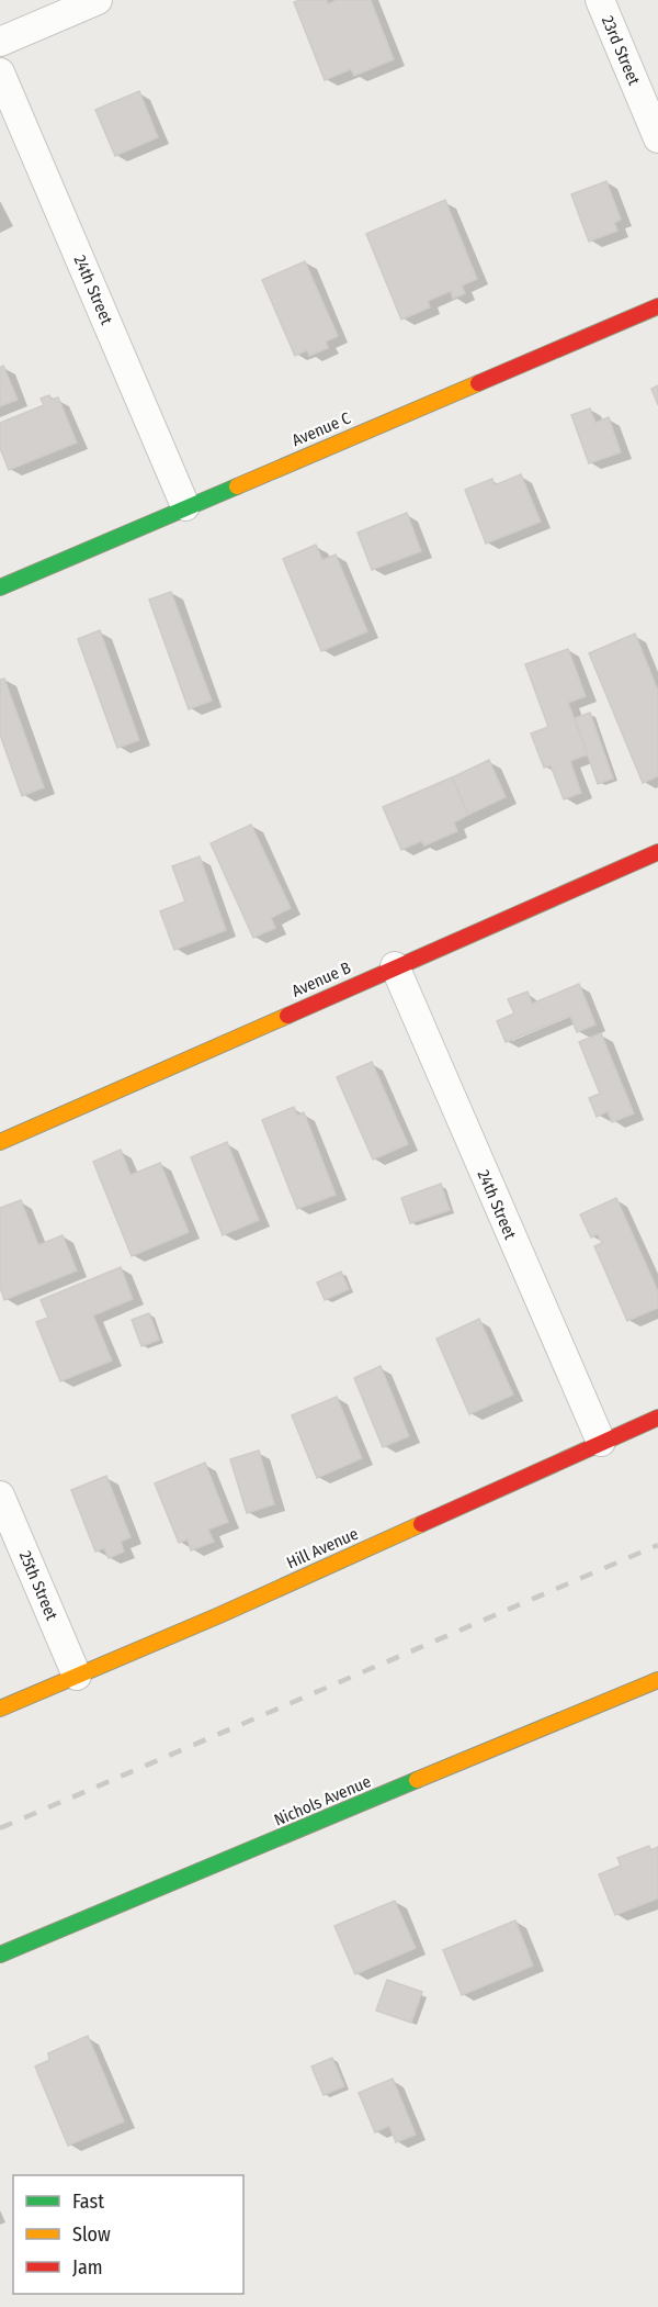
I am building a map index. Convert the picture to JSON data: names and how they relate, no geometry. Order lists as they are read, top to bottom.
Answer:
{
  "streets": {
    "street": [
      "23rd Street",
      "24th Street",
      "Avenue C",
      "Avenue B",
      "Hill Avenue",
      "25th Street",
      "Nichols Avenue"
    ]
  },
  "crossings": [
    ["24th Street", "Avenue C"],
    ["24th Street", "Avenue B"],
    ["24th Street", "Hill Avenue"],
    ["Hill Avenue", "25th Street"]
  ],
  "legend": ["Fast", "Slow", "Jam"]
}
